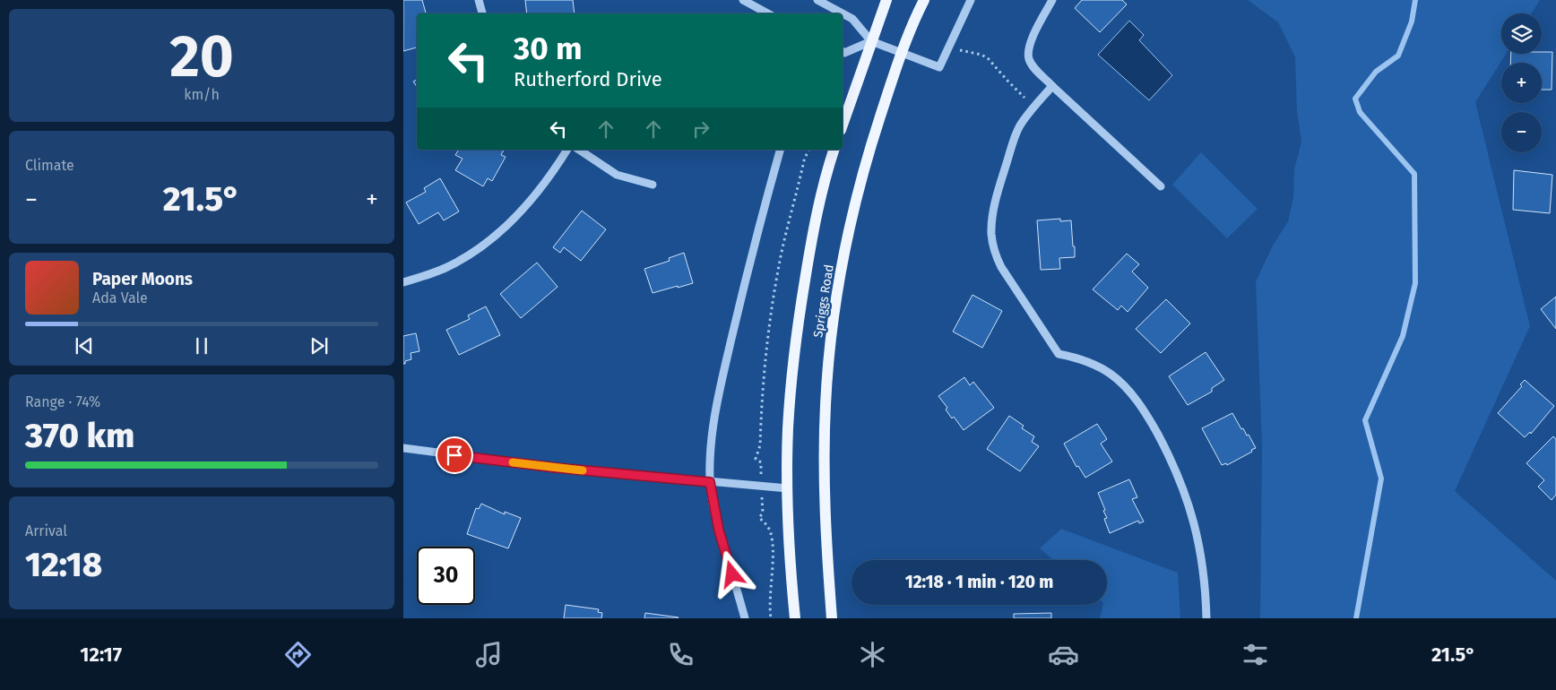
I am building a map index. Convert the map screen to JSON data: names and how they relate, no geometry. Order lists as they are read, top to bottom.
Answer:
{
  "streets": {
    "main road": ["Spriggs Road"]
  },
  "page": {
    "tile": [
      ["20", "km/h"],
      "Climate",
      ["Range · 74%", "370 km"],
      ["Arrival", "12:18"]
    ],
    "map_buttons": ["+", "−"],
    "turn": ["30 m", "Rutherford Drive"],
    "heat": ["−", "21.5°", "+"],
    "song": ["Paper Moons", "Ada Vale"],
    "limit": "30",
    "trip": "12:18 · 1 min · 120 m",
    "tabs": ["12:17", "21.5°"]
  }
}
